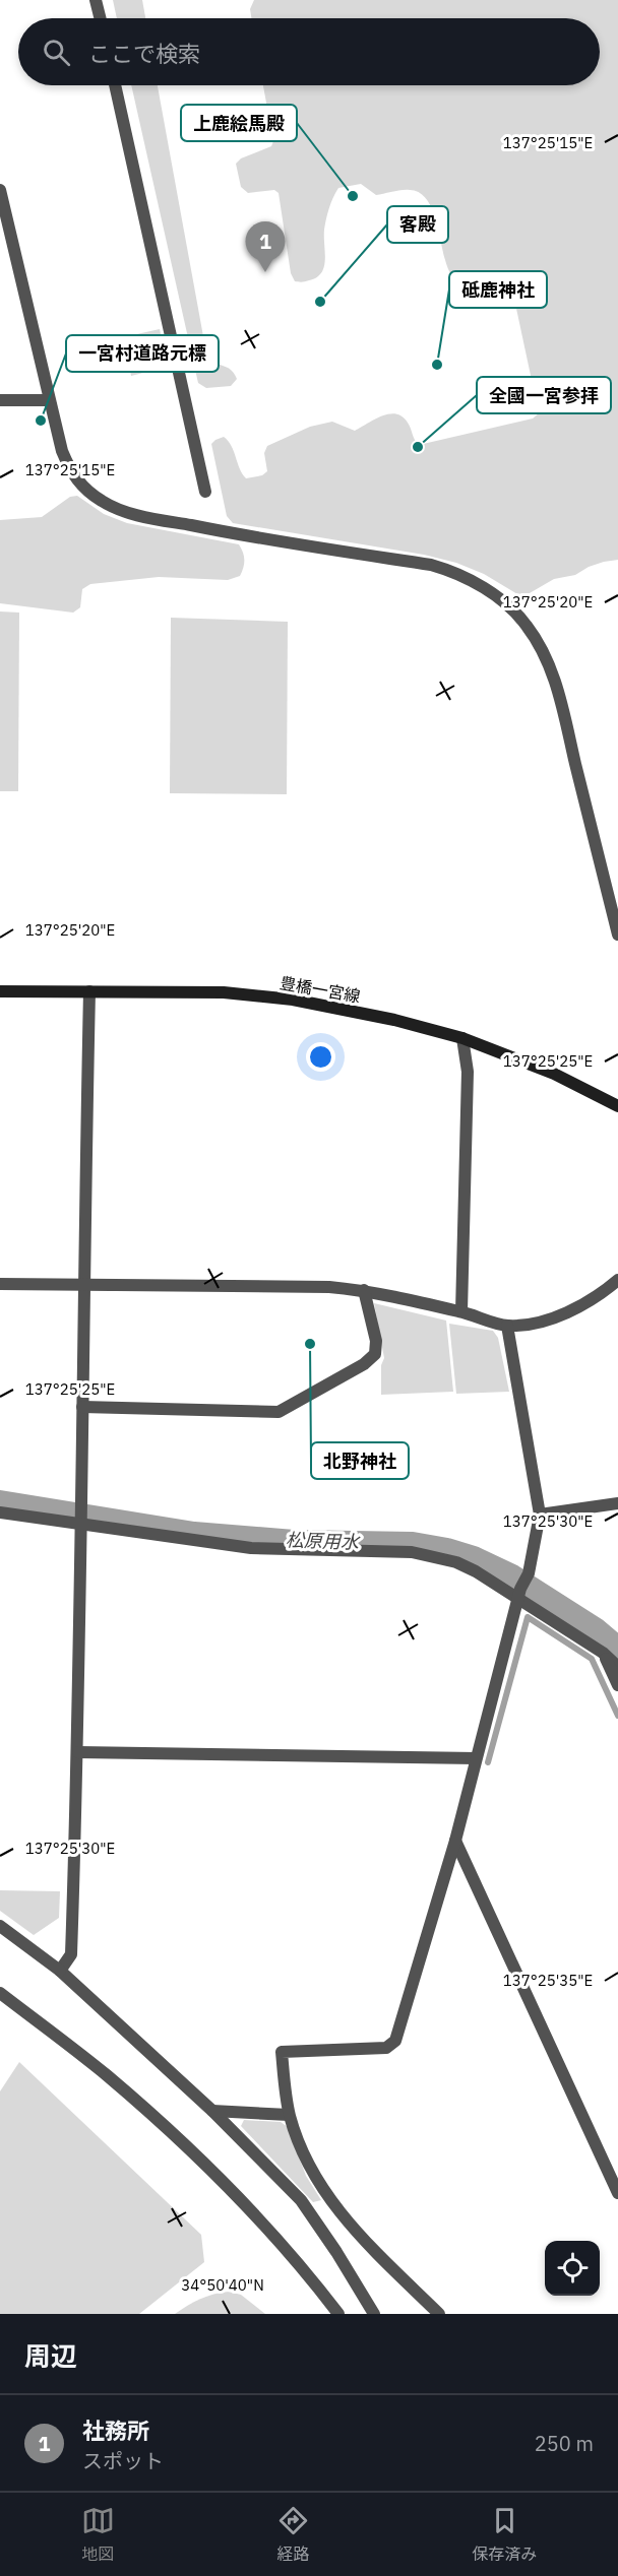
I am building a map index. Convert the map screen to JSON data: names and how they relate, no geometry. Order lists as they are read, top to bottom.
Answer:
{
  "streets": {
    "main road": ["豊橋一宮線"]
  },
  "water": ["松原用水"],
  "places": [
    "上鹿絵馬殿",
    "客殿",
    "砥鹿神社",
    "一宮村道路元標",
    "全國一宮参拝",
    "北野神社"
  ],
  "page": {
    "search": "ここで検索",
    "pins": "1",
    "heading": "周辺",
    "list": [
      {
        "mark": "1",
        "name": "社務所",
        "note": "スポット",
        "value": "250 m"
      }
    ],
    "nav": ["地図", "経路", "保存済み"]
  },
  "coordinates": [
    "137°25'15\"E",
    "137°25'20\"E",
    "137°25'25\"E",
    "137°25'30\"E",
    "137°25'35\"E",
    "34°50'40\"N"
  ]
}
